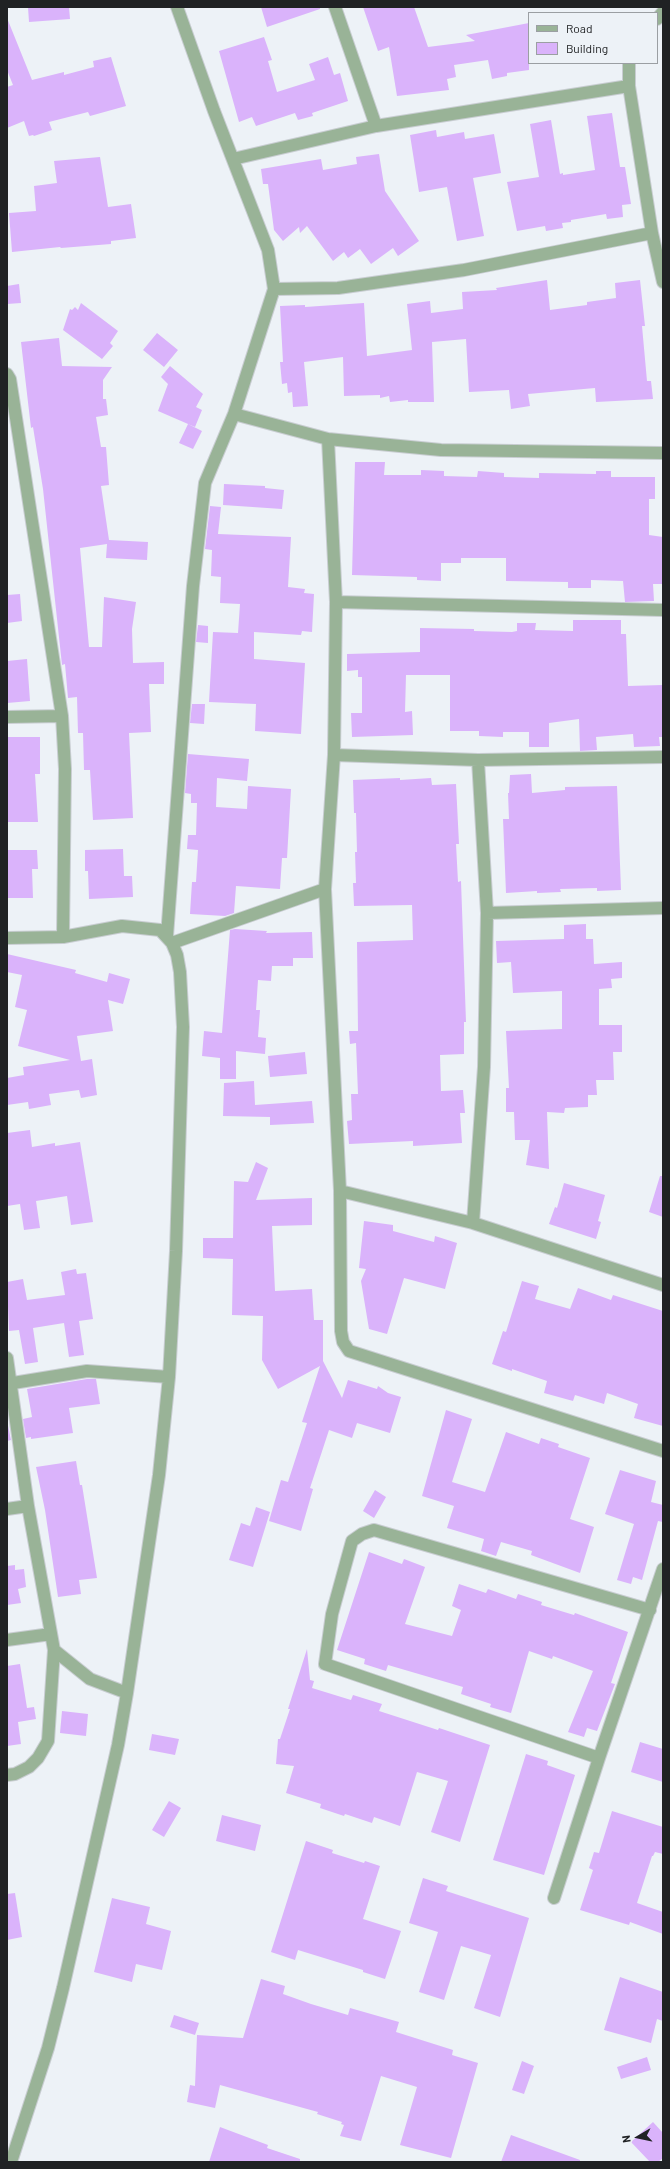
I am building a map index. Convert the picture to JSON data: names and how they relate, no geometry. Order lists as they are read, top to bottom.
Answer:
{
  "legend": ["Road", "Building"],
  "north": "left"
}
